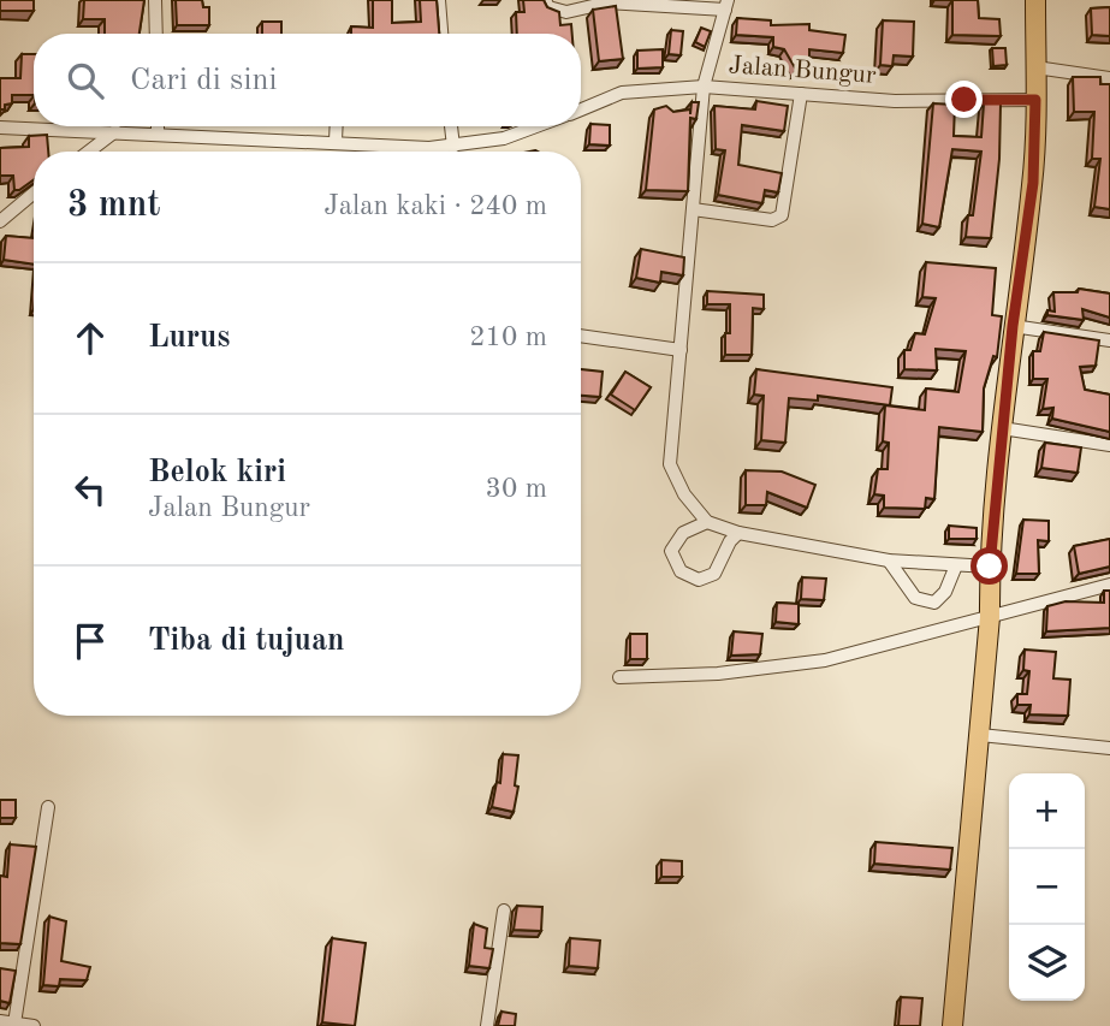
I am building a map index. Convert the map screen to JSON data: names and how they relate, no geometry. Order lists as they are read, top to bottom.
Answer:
{
  "streets": {
    "street": ["Jalan Bungur"]
  },
  "page": {
    "search": "Cari di sini",
    "heading": ["3 mnt", "Jalan kaki · 240 m"],
    "list": [
      ["Lurus", "210 m"],
      ["Belok kiri", "Jalan Bungur", "30 m"],
      "Tiba di tujuan"
    ],
    "map_buttons": ["+", "−"]
  }
}
